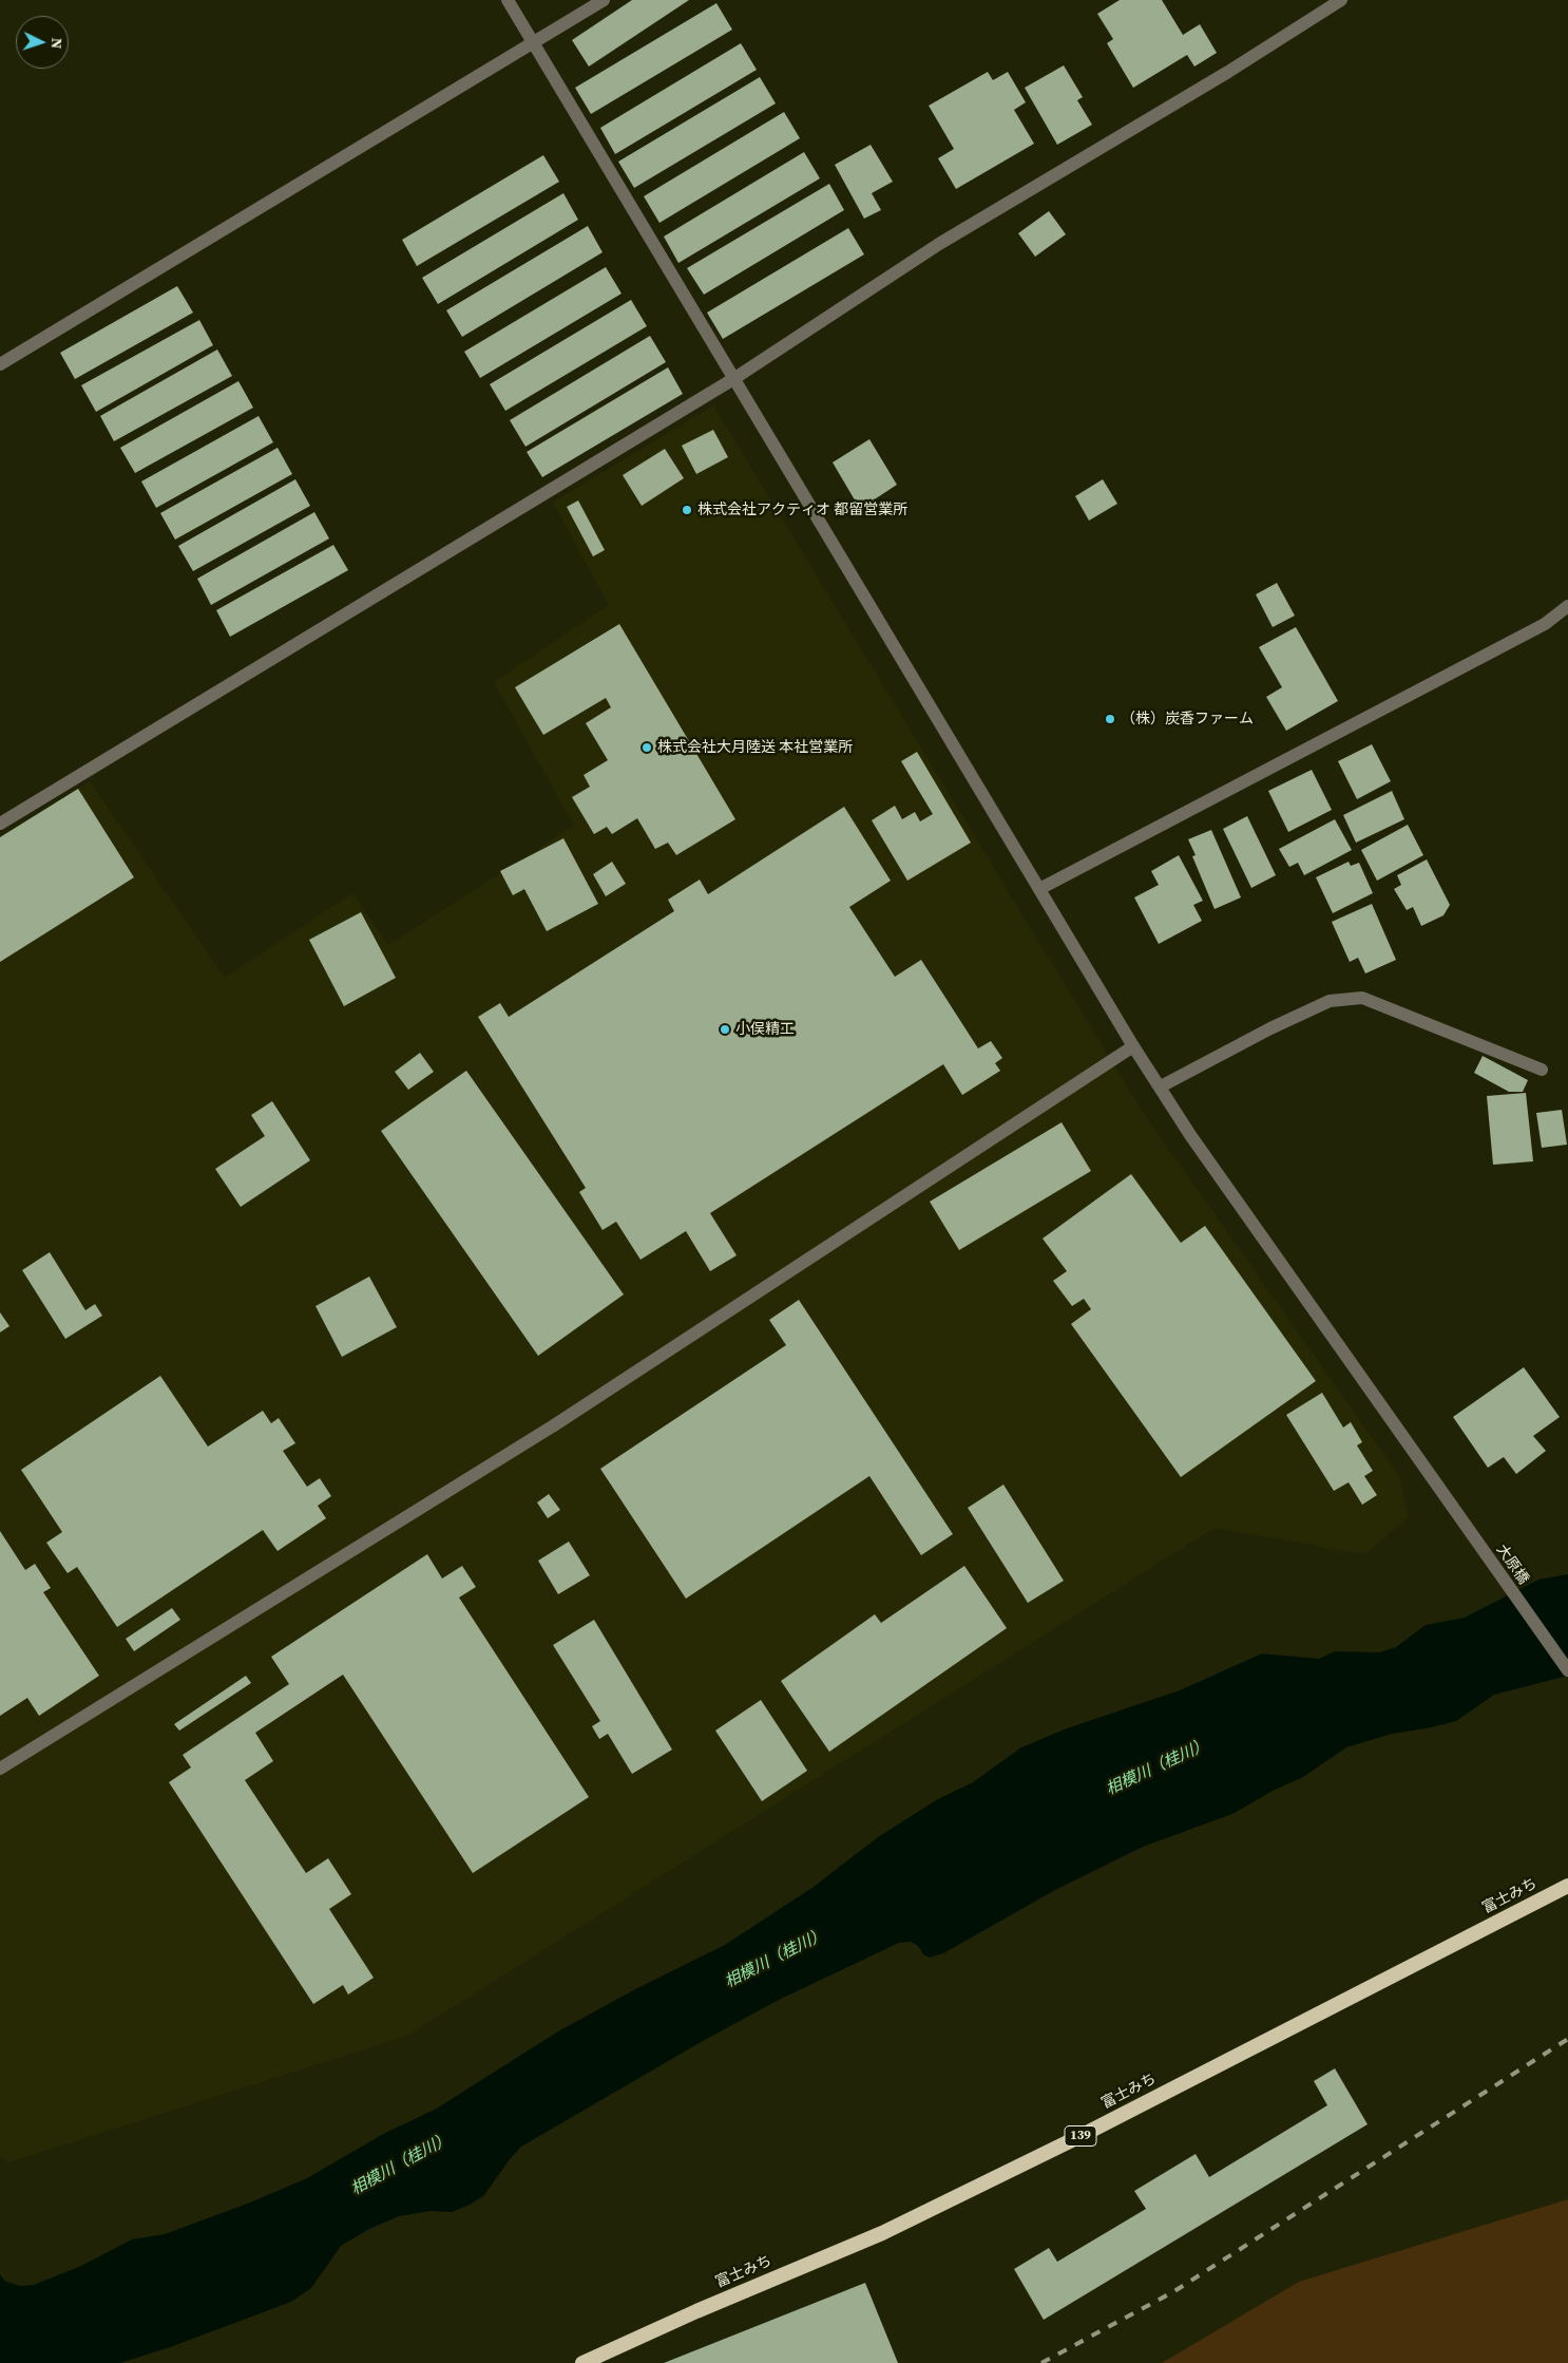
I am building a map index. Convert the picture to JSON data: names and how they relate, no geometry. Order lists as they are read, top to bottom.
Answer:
{
  "streets": {
    "highway": ["富士みち", "139"],
    "street": ["大原橋"]
  },
  "water": ["相模川（桂川）"],
  "places": [
    "株式会社アクティオ 都留営業所",
    "（株）炭香ファーム",
    "株式会社大月陸送 本社営業所",
    "小俣精工"
  ],
  "north": "right"
}
